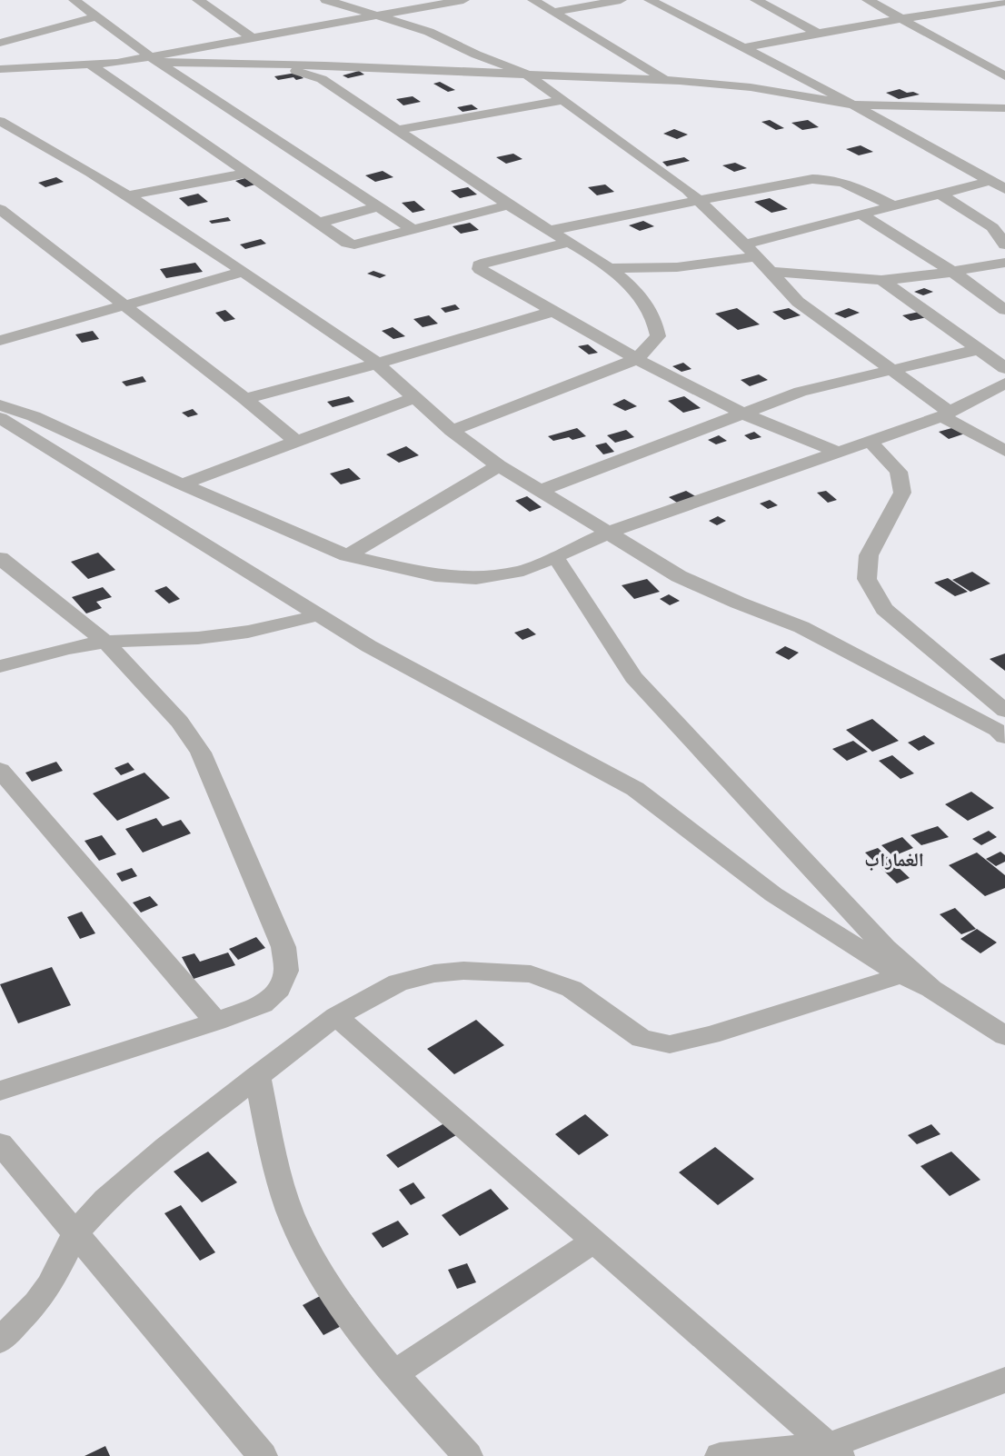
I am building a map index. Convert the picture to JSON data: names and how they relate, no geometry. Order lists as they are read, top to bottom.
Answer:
{
  "districts": ["الغماراب"]
}
